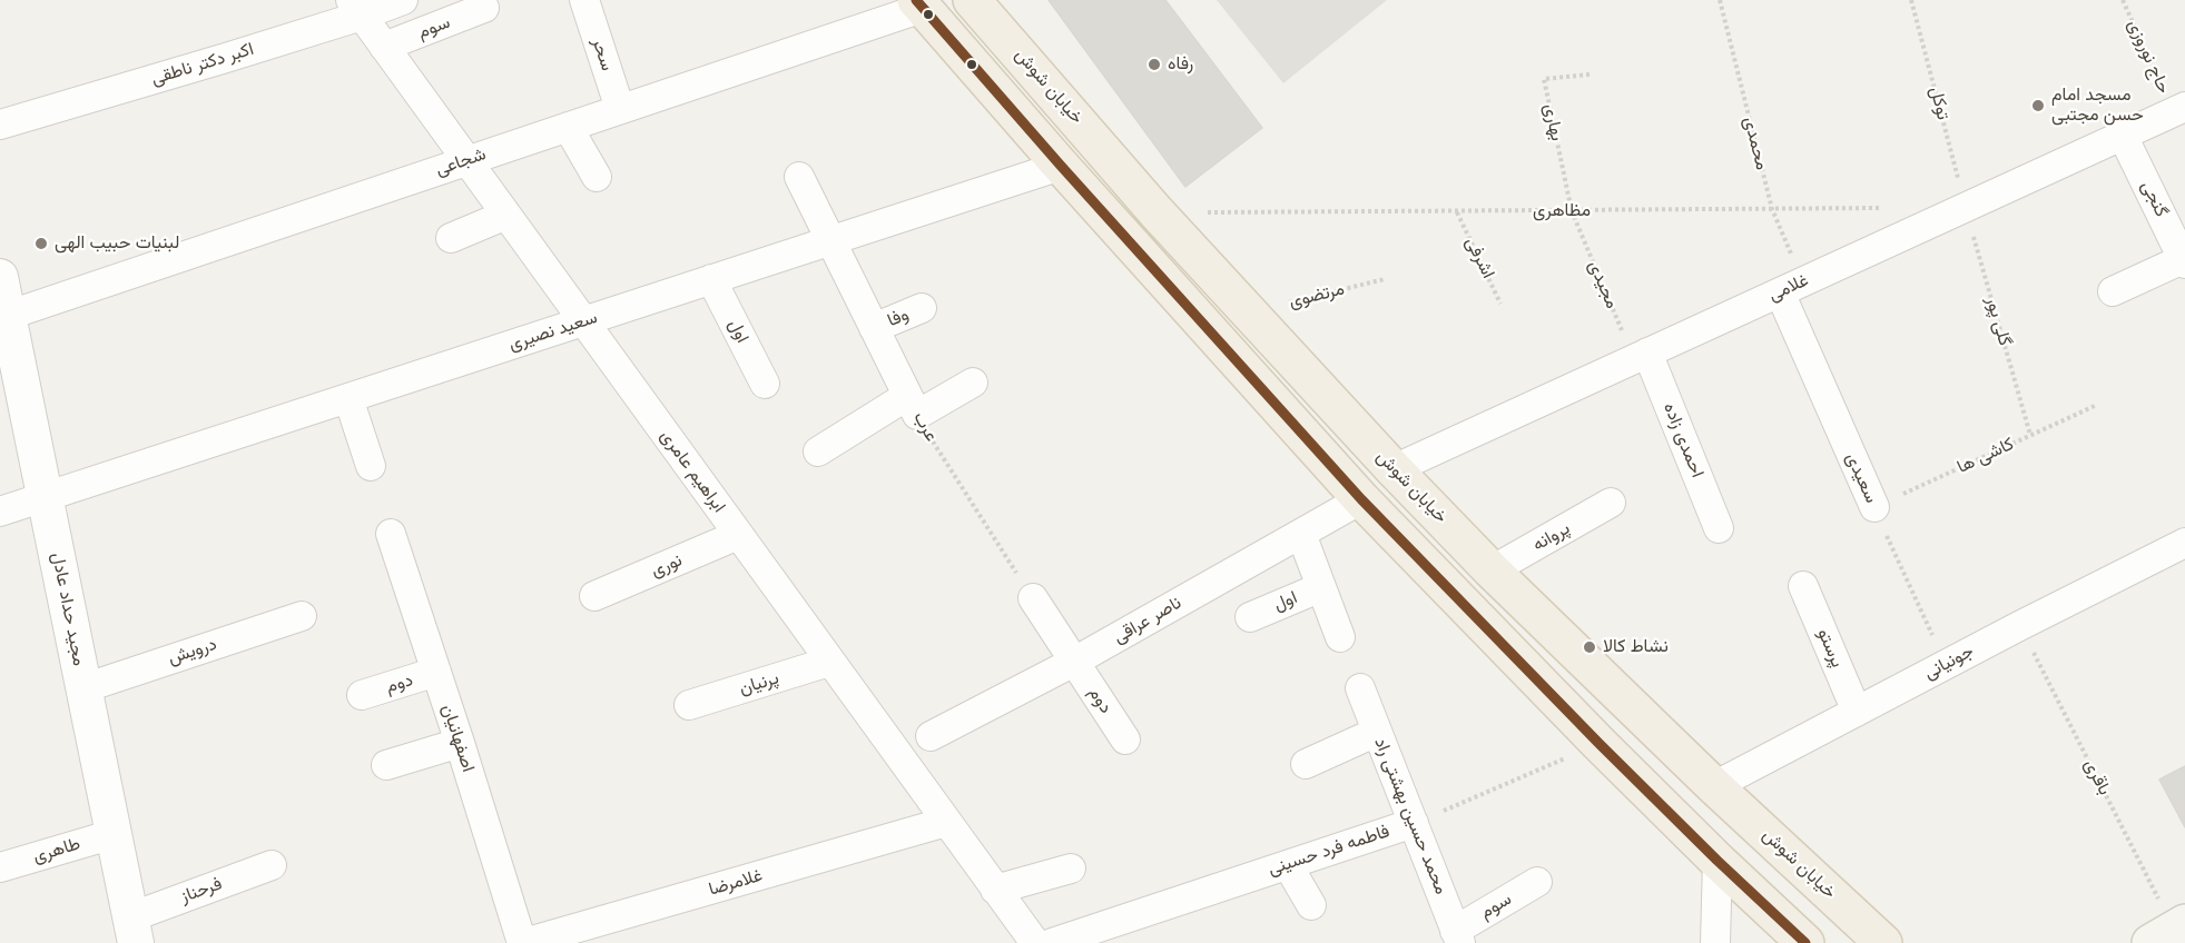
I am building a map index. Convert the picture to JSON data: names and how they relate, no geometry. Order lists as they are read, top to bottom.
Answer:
{
  "streets": {
    "main road": ["خیابان شوش"],
    "street": [
      "سوم",
      "سحر",
      "اکبر دکتر ناطقی",
      "شجاعی",
      "گنجی",
      "غلامی",
      "وفا",
      "سعید نصیری",
      "اول",
      "عرب",
      "احمدی زاده",
      "ابراهیم عامری",
      "سعیدی",
      "پروانه",
      "نوری",
      "مجید حداد عادل",
      "ناصر عراقی",
      "پرستو",
      "درویش",
      "جونیانی",
      "دوم",
      "پرنیان",
      "اصفهانیان",
      "محمد حسین بهشتی راد",
      "طاهری",
      "فاطمه فرد حسینی",
      "غلامرضا",
      "فرحناز"
    ],
    "path": [
      "حاج نوروزی",
      "توکل",
      "بهاری",
      "محمدی",
      "مظاهری",
      "اشرفی",
      "مجیدی",
      "مرتضوی",
      "گلی پور",
      "کاشی ها",
      "باقری"
    ]
  },
  "crossings": [
    ["سوم", "ابراهیم عامری"],
    ["سوم", "محمد حسین بهشتی راد"],
    ["سحر", "شجاعی"],
    ["حاج نوروزی", "غلامی"],
    ["اکبر دکتر ناطقی", "ابراهیم عامری"],
    ["خیابان شوش", "مظاهری"],
    ["خیابان شوش", "غلامی"],
    ["خیابان شوش", "مرتضوی"],
    ["خیابان شوش", "پروانه"],
    ["خیابان شوش", "جونیانی"],
    ["توکل", "غلامی"],
    ["توکل", "گلی پور"],
    ["بهاری", "مظاهری"],
    ["بهاری", "مجیدی"],
    ["محمدی", "مظاهری"],
    ["محمدی", "غلامی"],
    ["محمدی", "سعیدی"],
    ["شجاعی", "ابراهیم عامری"],
    ["شجاعی", "مجید حداد عادل"],
    ["گنجی", "غلامی"],
    ["مظاهری", "اشرفی"],
    ["مظاهری", "مجیدی"],
    ["مجیدی", "غلامی"],
    ["مجیدی", "احمدی زاده"],
    ["غلامی", "گلی پور"],
    ["غلامی", "احمدی زاده"],
    ["غلامی", "سعیدی"],
    ["وفا", "عرب"],
    ["گلی پور", "کاشی ها"],
    ["سعید نصیری", "اول"],
    ["سعید نصیری", "عرب"],
    ["سعید نصیری", "ابراهیم عامری"],
    ["سعید نصیری", "مجید حداد عادل"],
    ["کاشی ها", "سعیدی"],
    ["ابراهیم عامری", "نوری"],
    ["ابراهیم عامری", "پرنیان"],
    ["ابراهیم عامری", "غلامرضا"],
    ["سعیدی", "جونیانی"],
    ["مجید حداد عادل", "درویش"],
    ["مجید حداد عادل", "طاهری"],
    ["مجید حداد عادل", "فرحناز"],
    ["ناصر عراقی", "دوم"],
    ["پرستو", "جونیانی"],
    ["جونیانی", "باقری"],
    ["دوم", "اصفهانیان"],
    ["اصفهانیان", "غلامرضا"],
    ["محمد حسین بهشتی راد", "فاطمه فرد حسینی"]
  ],
  "places": [
    "رفاه",
    "مسجد امام حسن مجتبی",
    "لبنیات حبیب الهی",
    "نشاط کالا"
  ]
}
